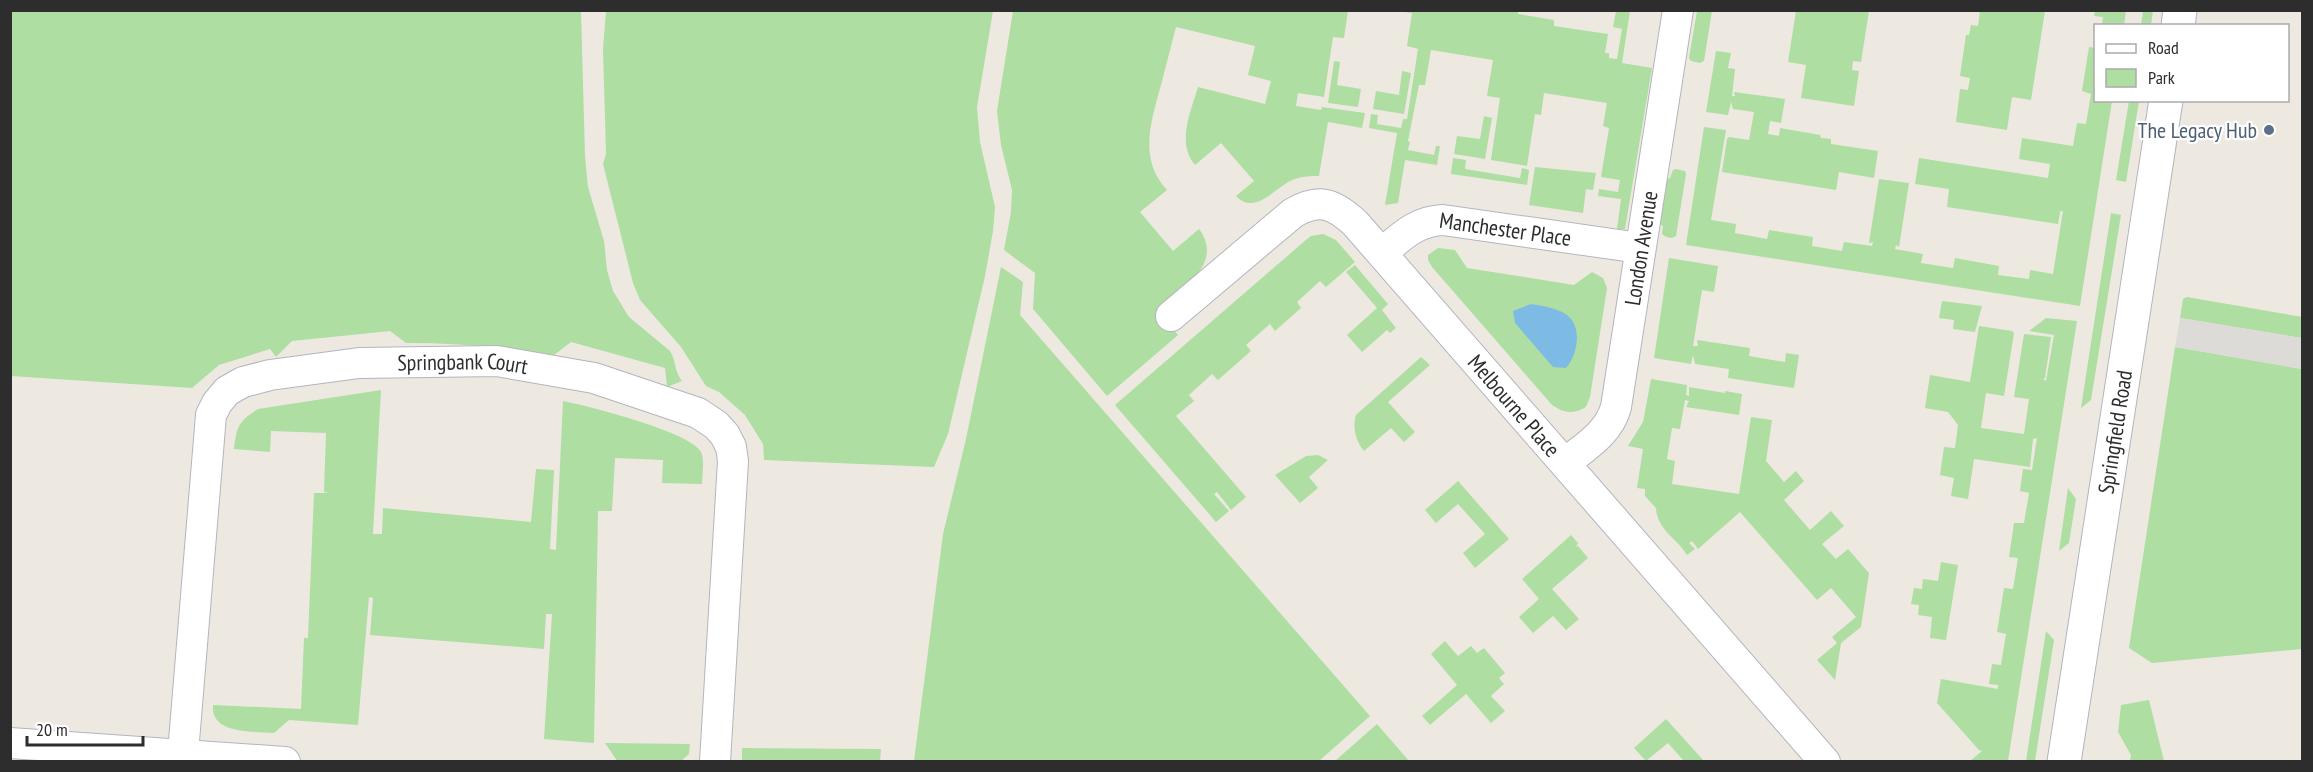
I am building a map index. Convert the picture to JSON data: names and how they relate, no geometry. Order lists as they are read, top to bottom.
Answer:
{
  "streets": {
    "street": [
      "Manchester Place",
      "London Avenue",
      "Springbank Court",
      "Melbourne Place",
      "Springfield Road"
    ]
  },
  "crossings": [
    ["Manchester Place", "London Avenue"],
    ["Manchester Place", "Melbourne Place"],
    ["London Avenue", "Melbourne Place"]
  ],
  "places": ["The Legacy Hub"],
  "legend": ["Road", "Park"],
  "scale_bar": "20 m"
}
